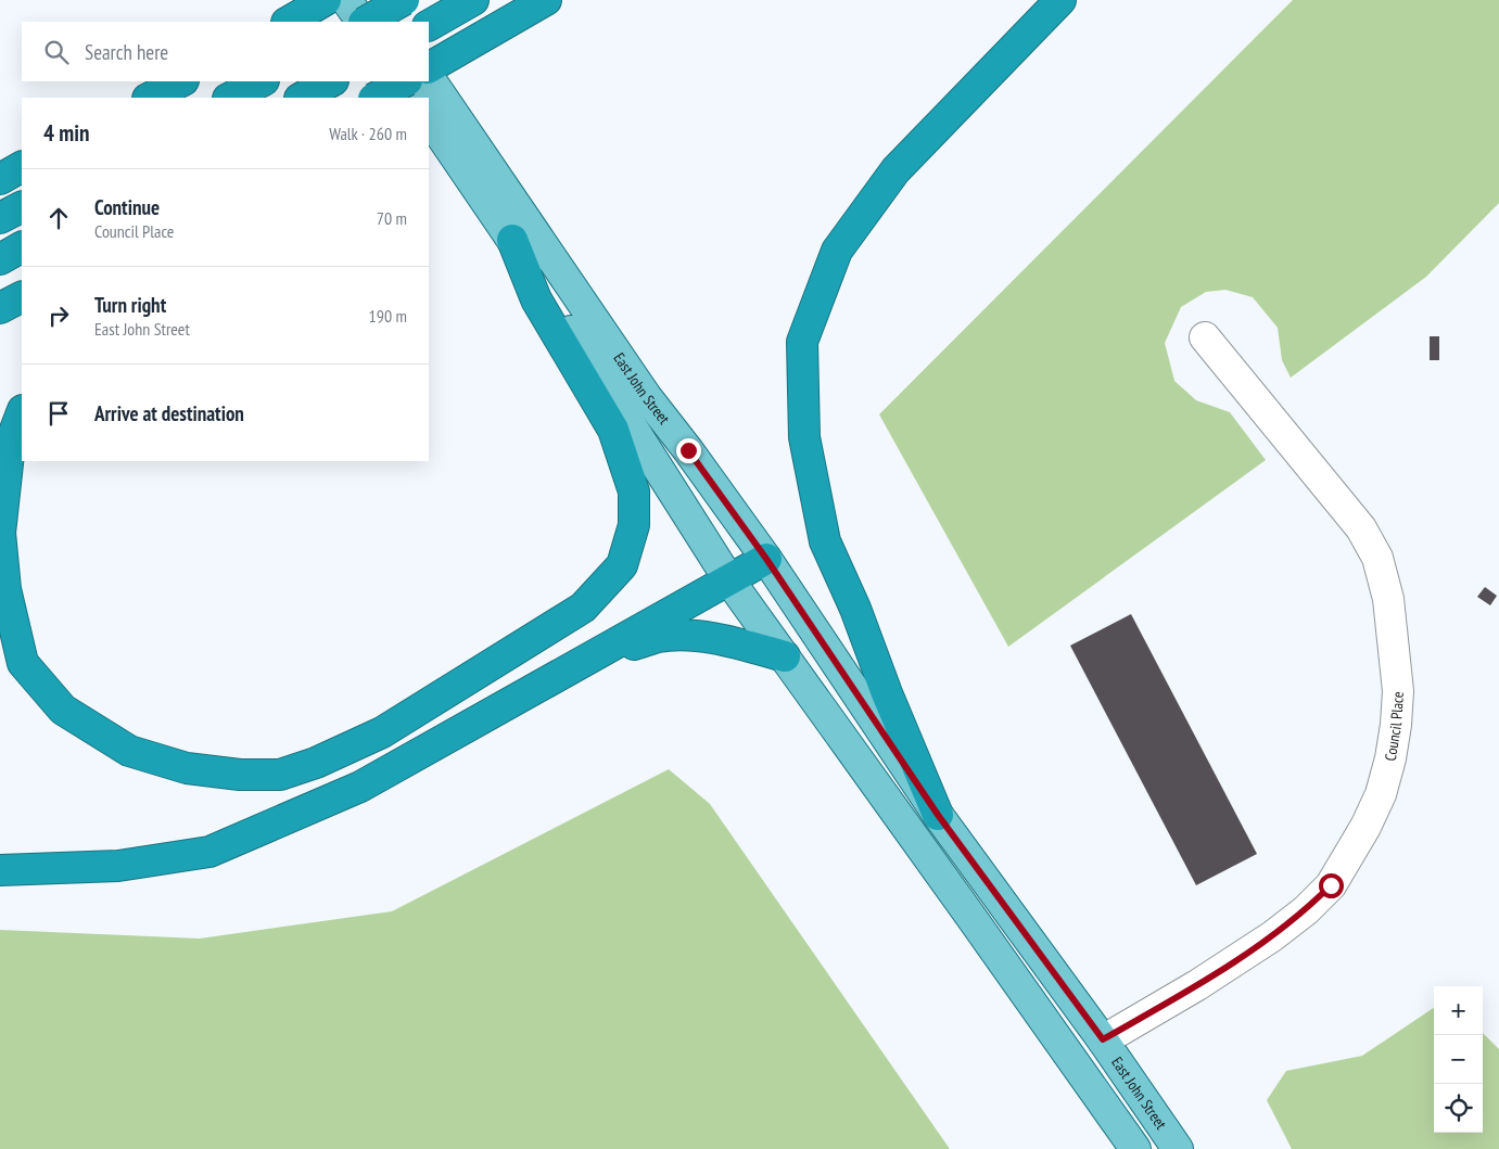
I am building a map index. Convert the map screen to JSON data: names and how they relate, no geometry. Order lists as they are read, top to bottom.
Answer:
{
  "streets": {
    "main road": ["East John Street"],
    "street": ["Council Place"]
  },
  "crossings": [
    ["East John Street", "Council Place"]
  ],
  "page": {
    "search": "Search here",
    "heading": ["4 min", "Walk · 260 m"],
    "list": [
      ["Continue", "Council Place", "70 m"],
      ["Turn right", "East John Street", "190 m"],
      "Arrive at destination"
    ],
    "map_buttons": ["+", "−"]
  }
}
